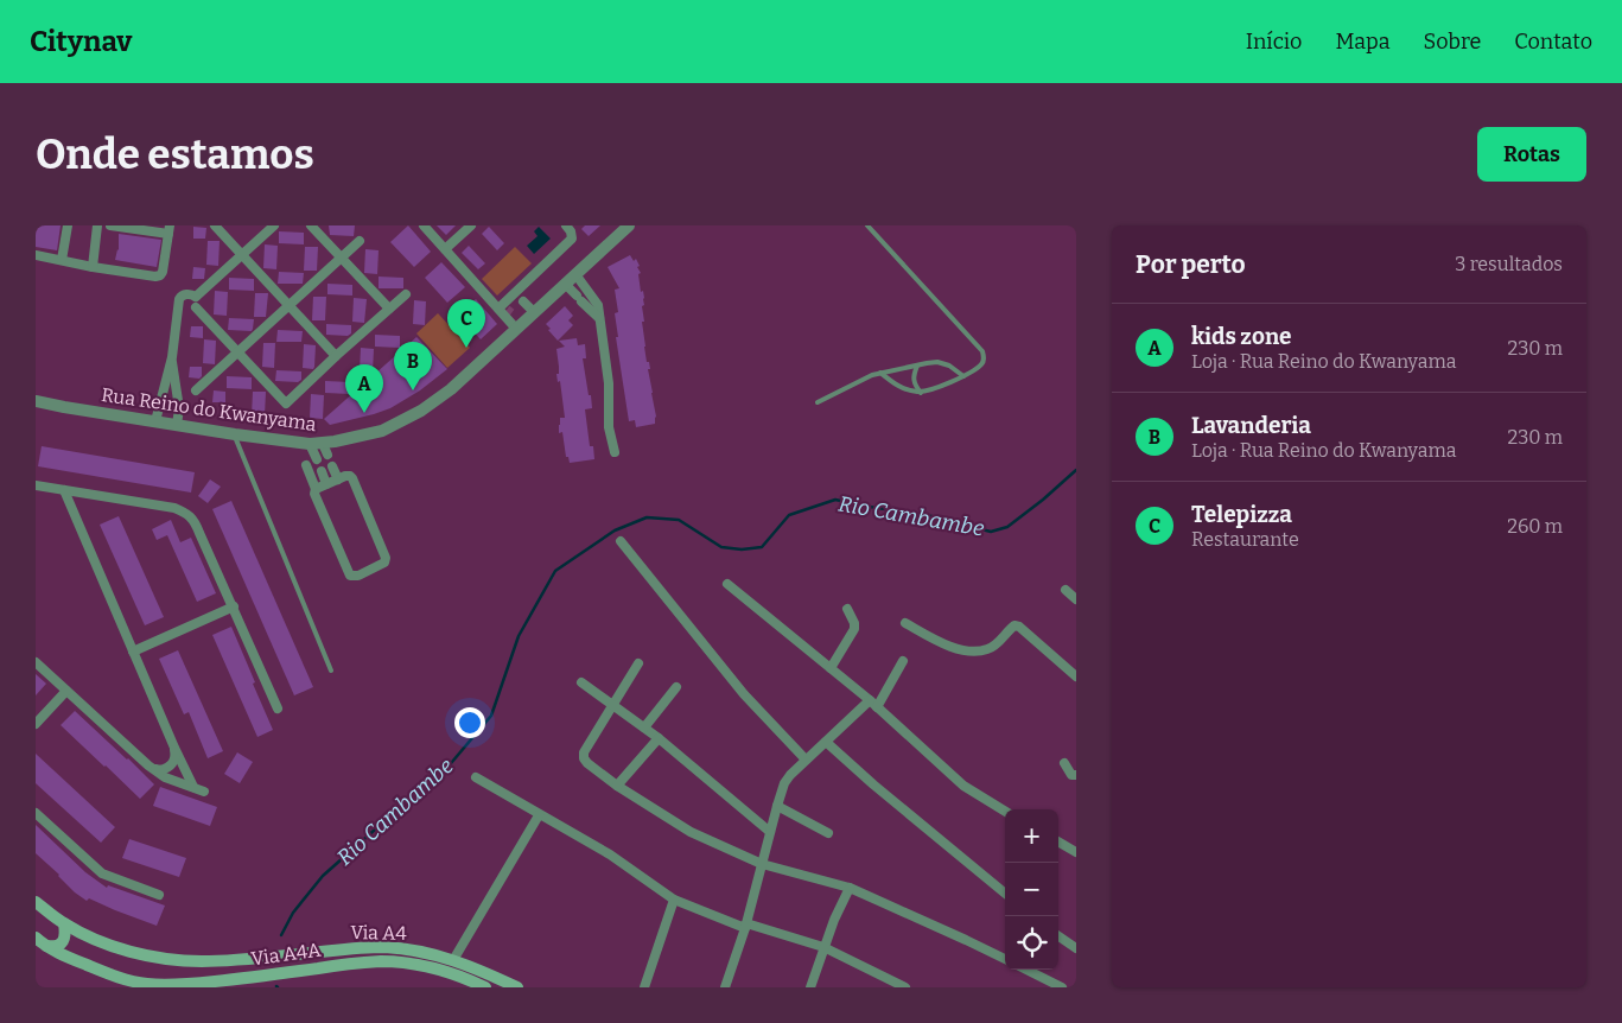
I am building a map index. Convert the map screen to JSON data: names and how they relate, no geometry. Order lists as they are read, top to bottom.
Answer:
{
  "streets": {
    "main road": ["Via A4", "Via A4A"],
    "street": ["Rua Reino do Kwanyama"]
  },
  "water": ["Rio Cambambe"],
  "page": {
    "header": "Citynav",
    "nav": [
      "Início",
      "Mapa",
      "Sobre",
      "Contato"
    ],
    "buttons": "Rotas",
    "title": "Onde estamos",
    "heading": ["Por perto", "3 resultados"],
    "pins": ["C", "B", "A"],
    "list": [
      {
        "mark": "A",
        "name": "kids zone",
        "note": "Loja · Rua Reino do Kwanyama",
        "value": "230 m"
      },
      {
        "mark": "B",
        "name": "Lavanderia",
        "note": "Loja · Rua Reino do Kwanyama",
        "value": "230 m"
      },
      {
        "mark": "C",
        "name": "Telepizza",
        "note": "Restaurante",
        "value": "260 m"
      }
    ],
    "map_buttons": ["+", "−"]
  }
}
